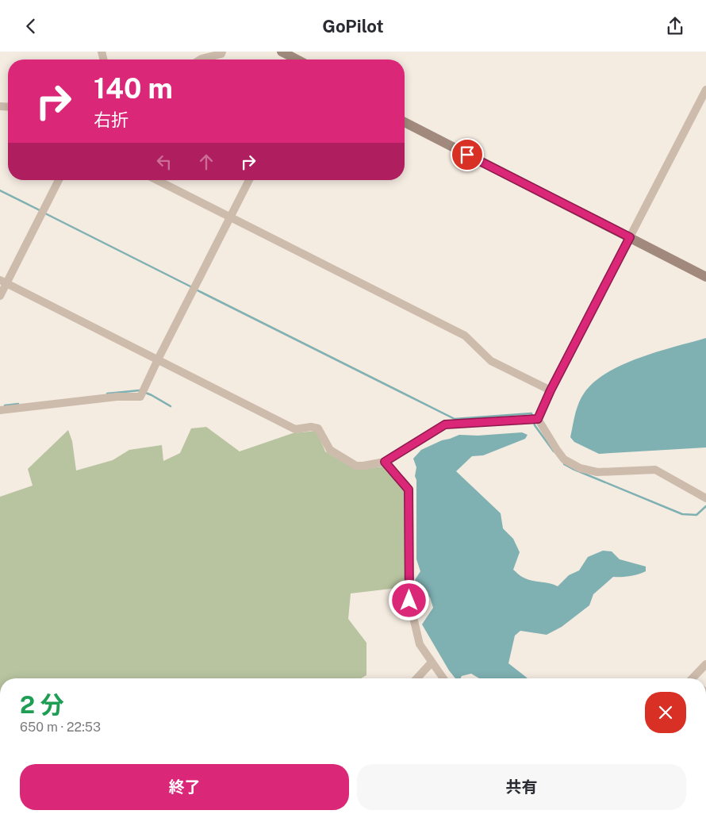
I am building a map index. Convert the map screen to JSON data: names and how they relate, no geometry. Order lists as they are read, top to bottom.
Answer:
{
  "page": {
    "header": "GoPilot",
    "turn": ["140 m", "右折"],
    "heading": ["2 分", "650 m · 22:53"],
    "buttons": ["終了", "共有"]
  }
}
